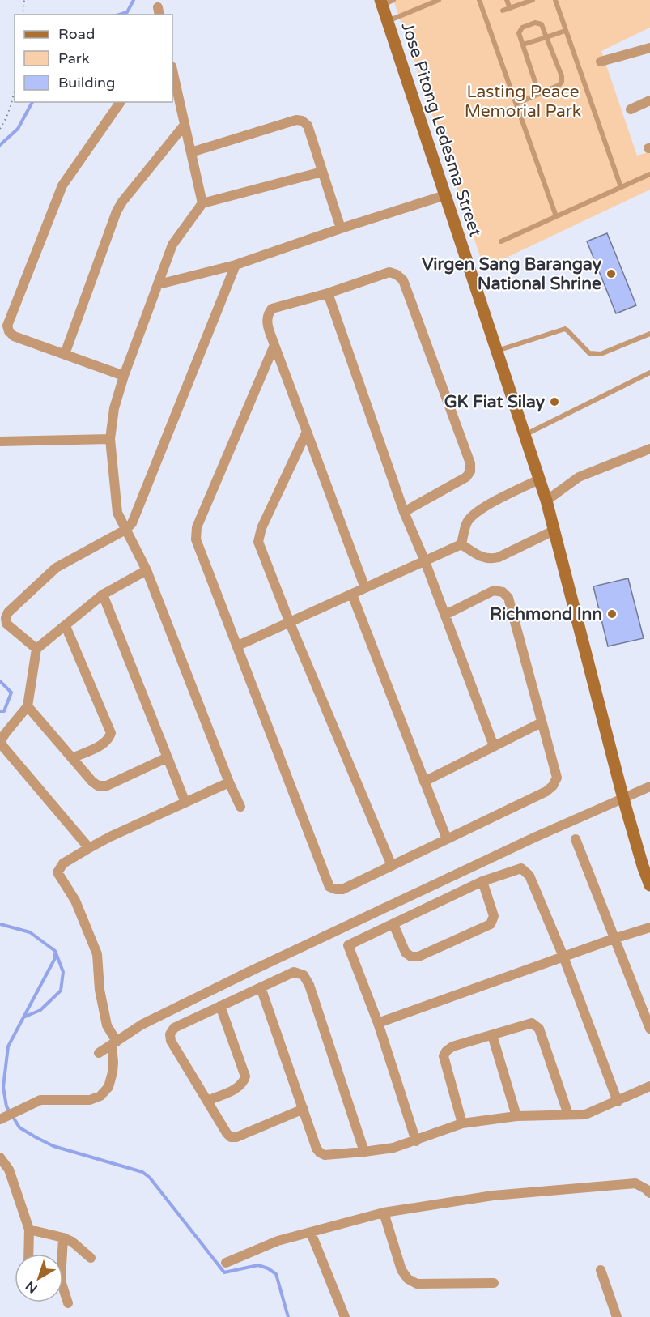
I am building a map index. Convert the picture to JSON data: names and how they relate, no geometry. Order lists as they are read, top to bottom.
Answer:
{
  "streets": {
    "main road": ["Jose Pitong Ledesma Street"]
  },
  "parks": ["Lasting Peace Memorial Park"],
  "places": ["Virgen Sang Barangay National Shrine", "GK Fiat Silay", "Richmond Inn"],
  "legend": ["Road", "Park", "Building"],
  "north": "bottom left"
}
